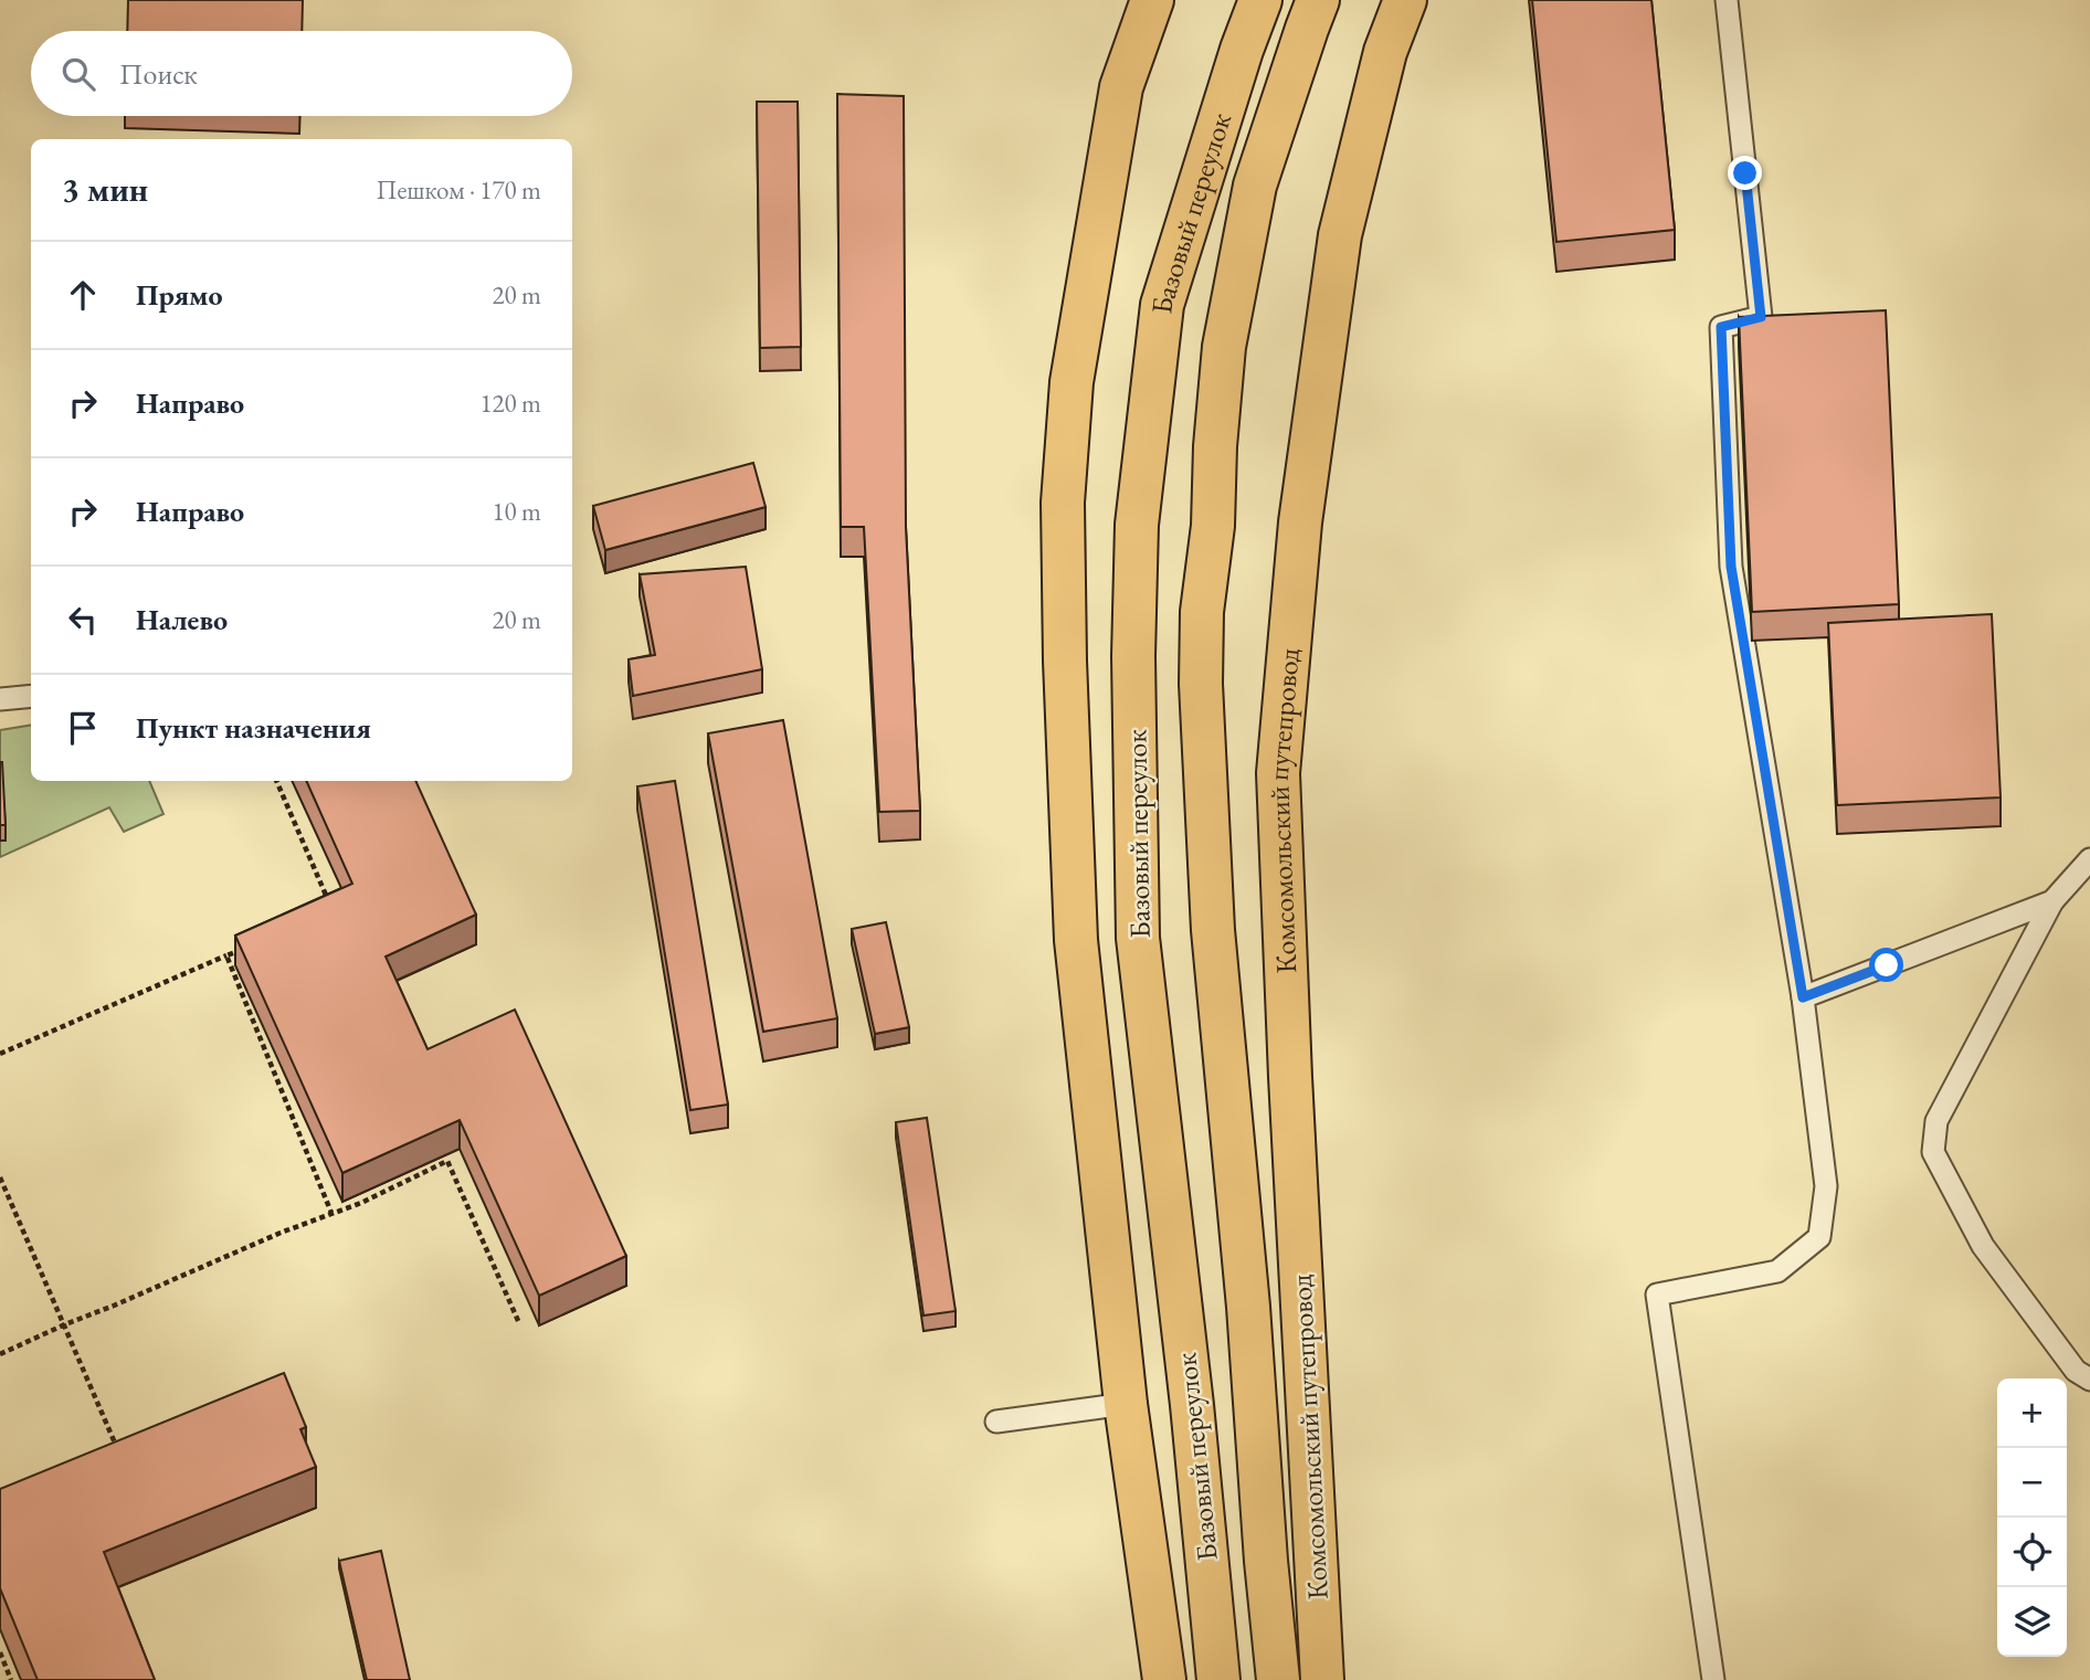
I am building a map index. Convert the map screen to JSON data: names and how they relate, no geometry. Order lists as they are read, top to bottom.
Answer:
{
  "streets": {
    "main road": ["Базовый переулок", "Комсомольский путепровод"]
  },
  "page": {
    "search": "Поиск",
    "heading": ["3 мин", "Пешком · 170 m"],
    "list": [
      ["Прямо", "20 m"],
      ["Направо", "120 m"],
      ["Направо", "10 m"],
      ["Налево", "20 m"],
      "Пункт назначения"
    ],
    "map_buttons": ["+", "−"]
  }
}
